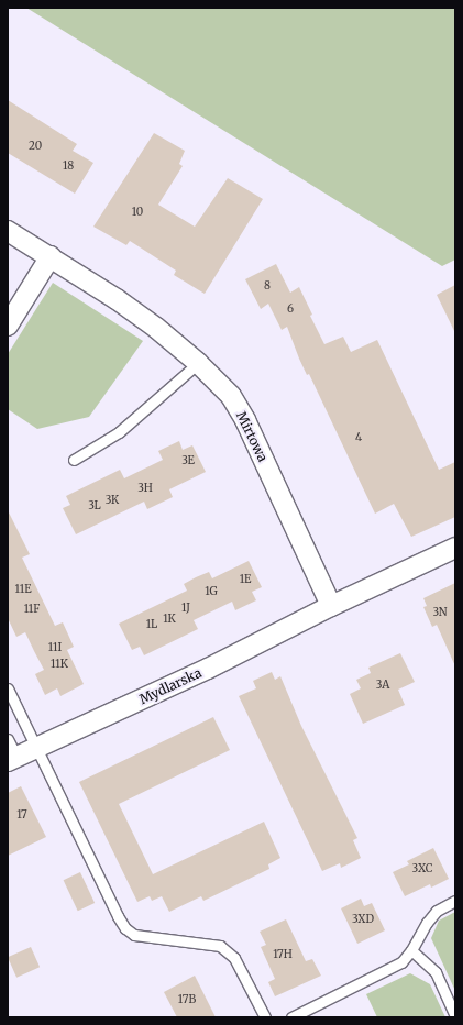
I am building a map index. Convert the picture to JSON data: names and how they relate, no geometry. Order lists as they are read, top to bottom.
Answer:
{
  "streets": {
    "street": ["Mirtowa", "Mydlarska"]
  },
  "crossings": [
    ["Mirtowa", "Mydlarska"]
  ],
  "house_numbers": [
    "20",
    "18",
    "10",
    "8",
    "6",
    "4",
    "3E",
    "3H",
    "3K",
    "3L",
    "1E",
    "11E",
    "1G",
    "1J",
    "11F",
    "3N",
    "1K",
    "1L",
    "11I",
    "11K",
    "3A",
    "17",
    "3XC",
    "3XD",
    "17H",
    "17B"
  ]
}
